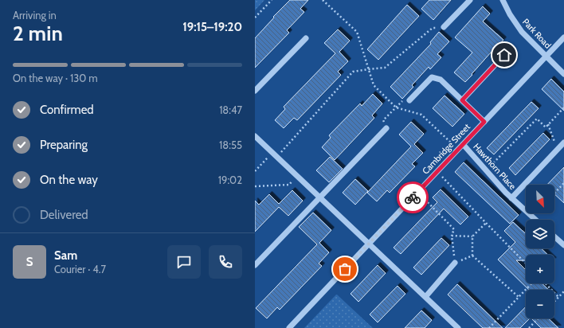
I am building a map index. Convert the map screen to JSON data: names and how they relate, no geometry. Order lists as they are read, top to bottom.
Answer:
{
  "streets": {
    "street": ["Park Road", "Cambridge Street", "Hawthorn Place"]
  },
  "crossings": [
    ["Park Road", "Cambridge Street"],
    ["Cambridge Street", "Hawthorn Place"]
  ],
  "north": "bottom right",
  "page": {
    "heading": ["2 min", "Arriving in", "19:15–19:20"],
    "panel": ["Sam", "Courier · 4.7"],
    "bar": "On the way · 130 m",
    "list": [
      ["Confirmed", "18:47"],
      ["Preparing", "18:55"],
      ["On the way", "19:02"],
      "Delivered"
    ],
    "map_buttons": ["+", "−"],
    "round": "S"
  }
}
